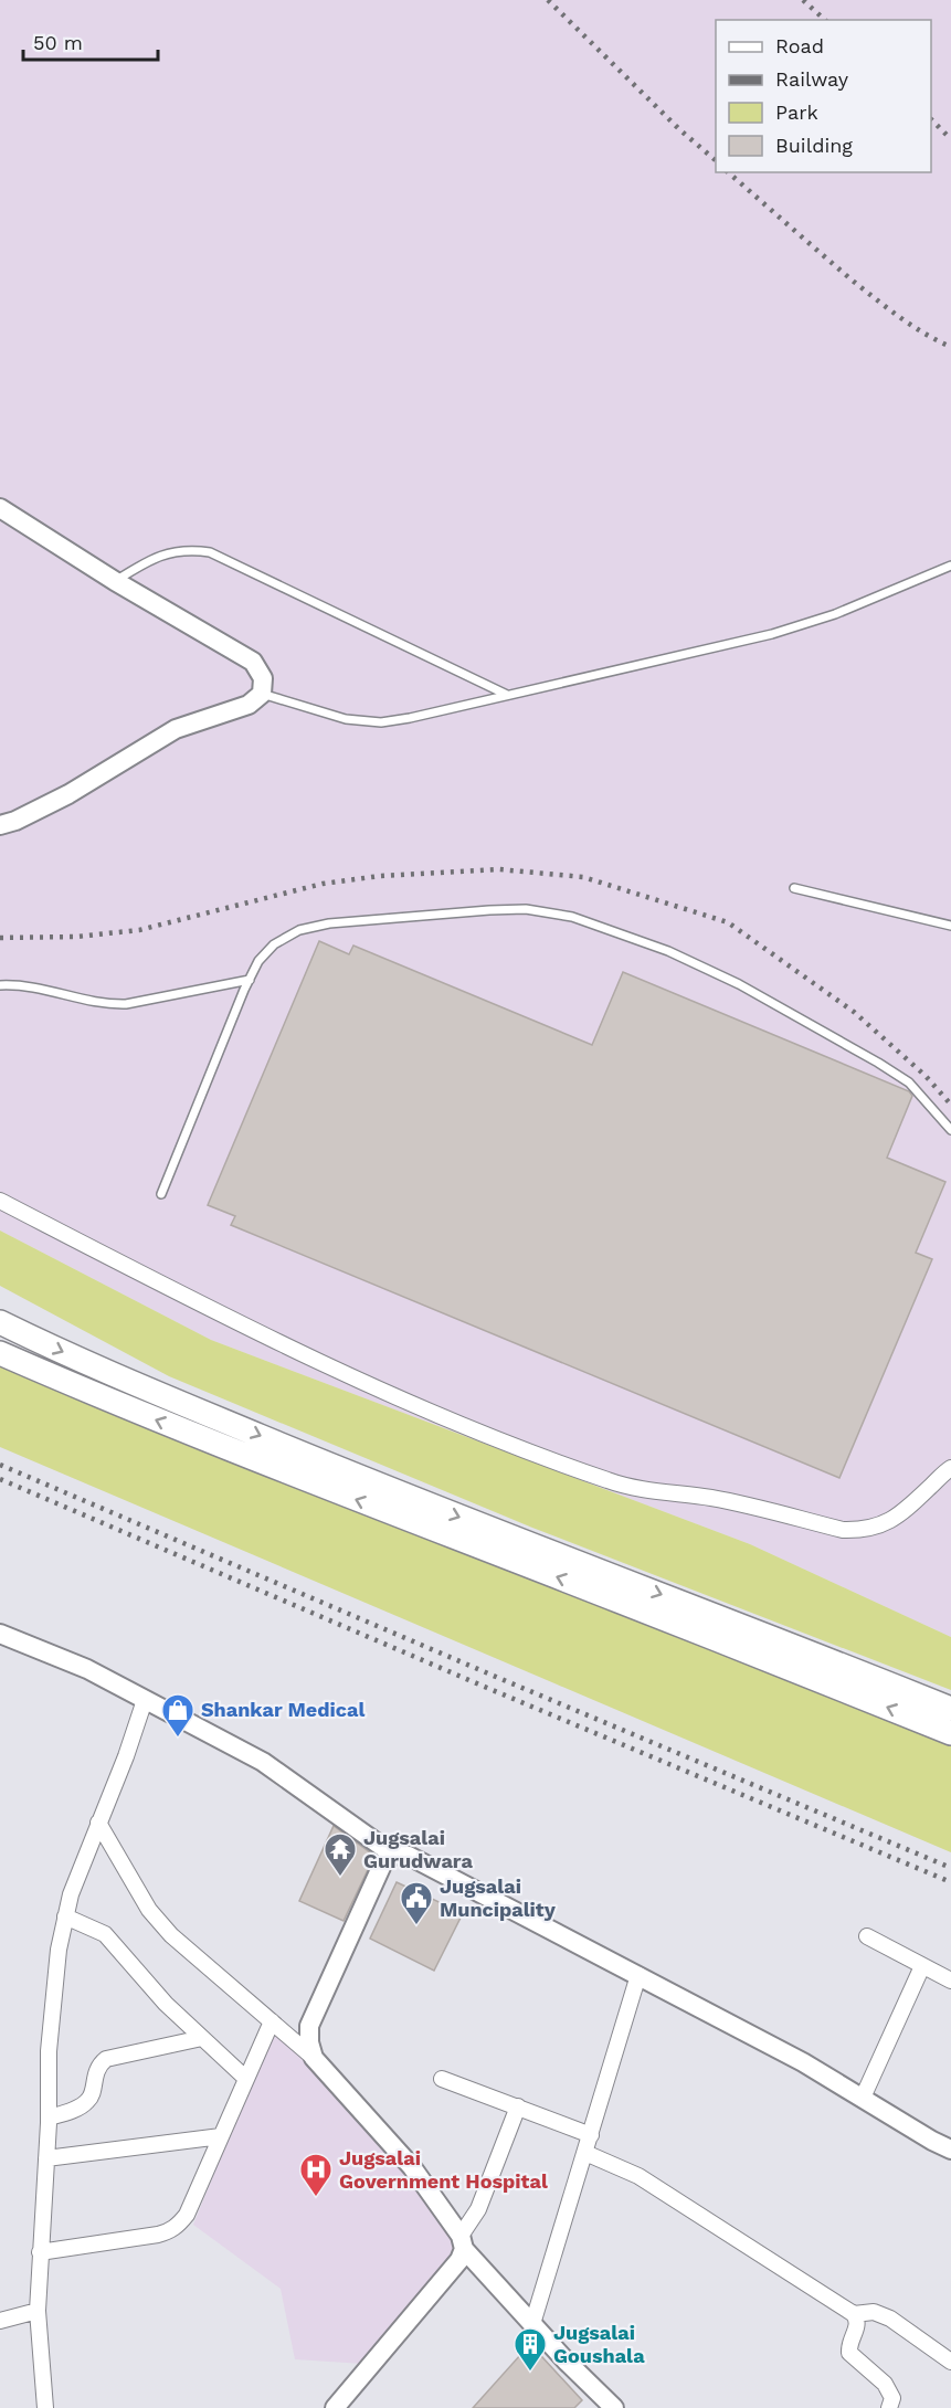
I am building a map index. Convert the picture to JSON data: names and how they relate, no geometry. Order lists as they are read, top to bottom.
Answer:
{
  "places": {
    "shop": ["Shankar Medical"],
    "temple": ["Jugsalai Gurudwara"],
    "public building": ["Jugsalai Muncipality"],
    "hospital": ["Jugsalai Government Hospital"],
    "building": ["Jugsalai Goushala"]
  },
  "legend": [
    "Road",
    "Railway",
    "Park",
    "Building"
  ],
  "scale_bar": "50 m"
}
